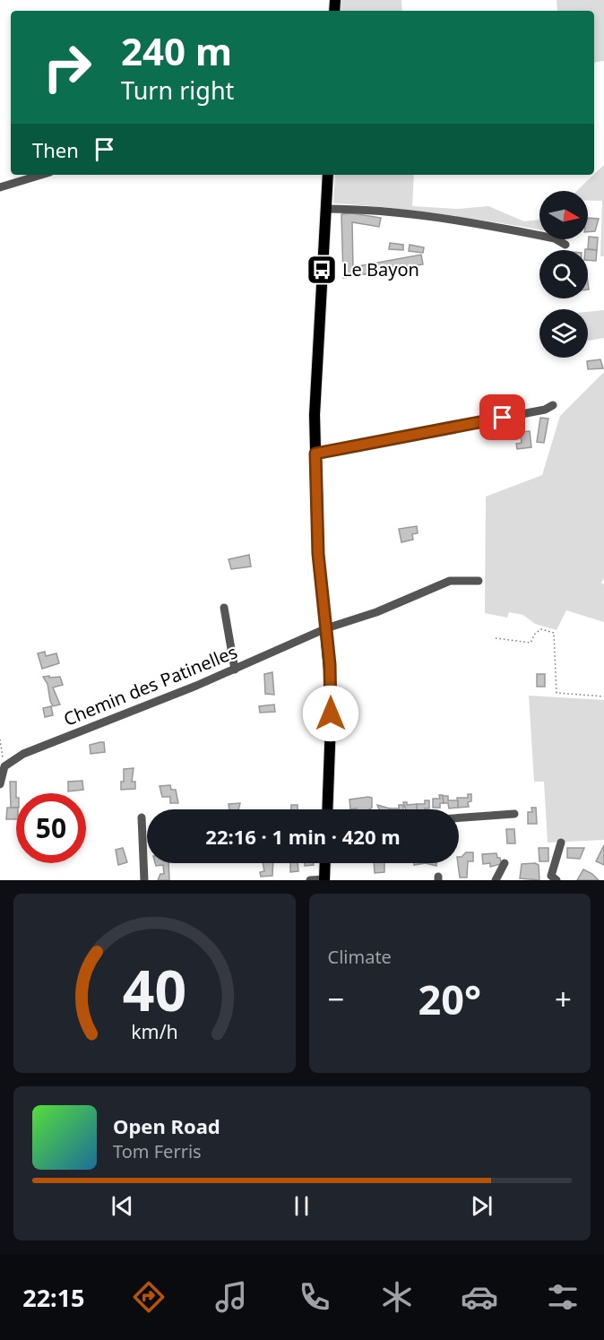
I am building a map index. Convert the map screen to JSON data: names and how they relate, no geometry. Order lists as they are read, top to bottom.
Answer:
{
  "streets": {
    "street": ["Chemin des Patinelles"]
  },
  "places": {
    "bus stop": ["Le Bayon"]
  },
  "north": "right",
  "page": {
    "turn": ["240 m", "Turn right"],
    "then": "Then",
    "limit": "50",
    "trip": "22:16 · 1 min · 420 m",
    "tile": "Climate",
    "heat": ["−", "20°", "+"],
    "song": ["Open Road", "Tom Ferris"],
    "tabs": "22:15",
    "gauge": ["40", "km/h"]
  }
}
